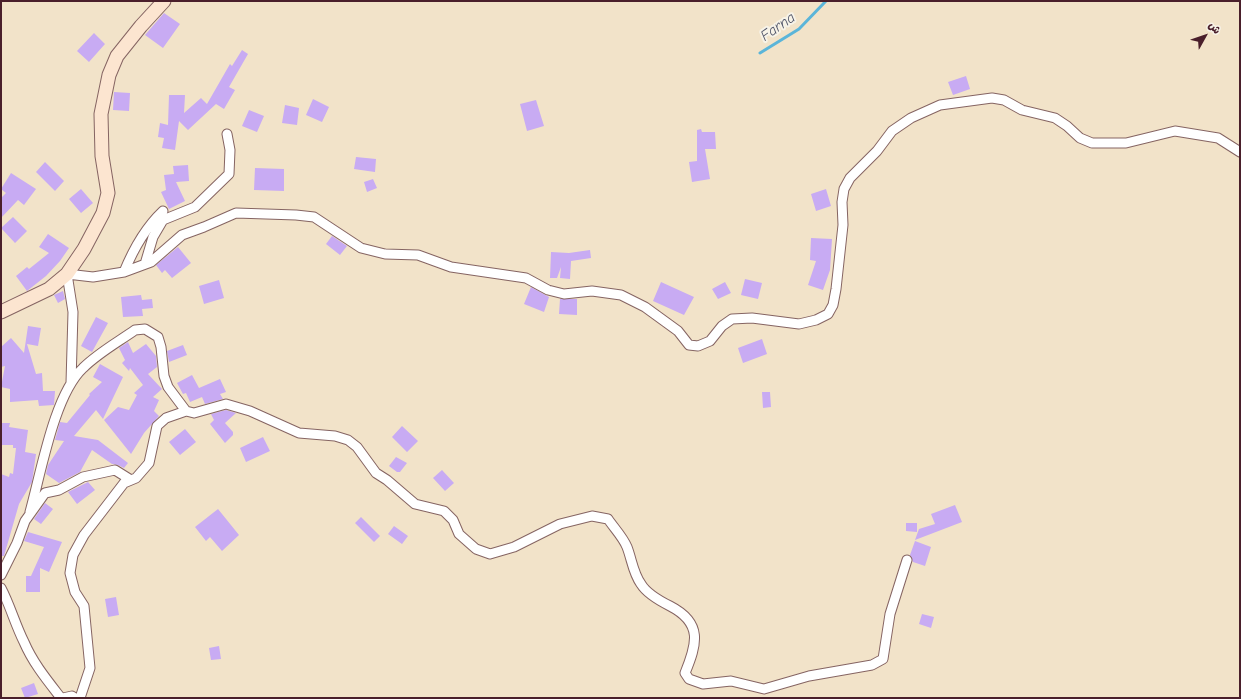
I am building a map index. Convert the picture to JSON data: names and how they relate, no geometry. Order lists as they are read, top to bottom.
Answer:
{
  "water": ["Farna"],
  "north": "top right"
}
